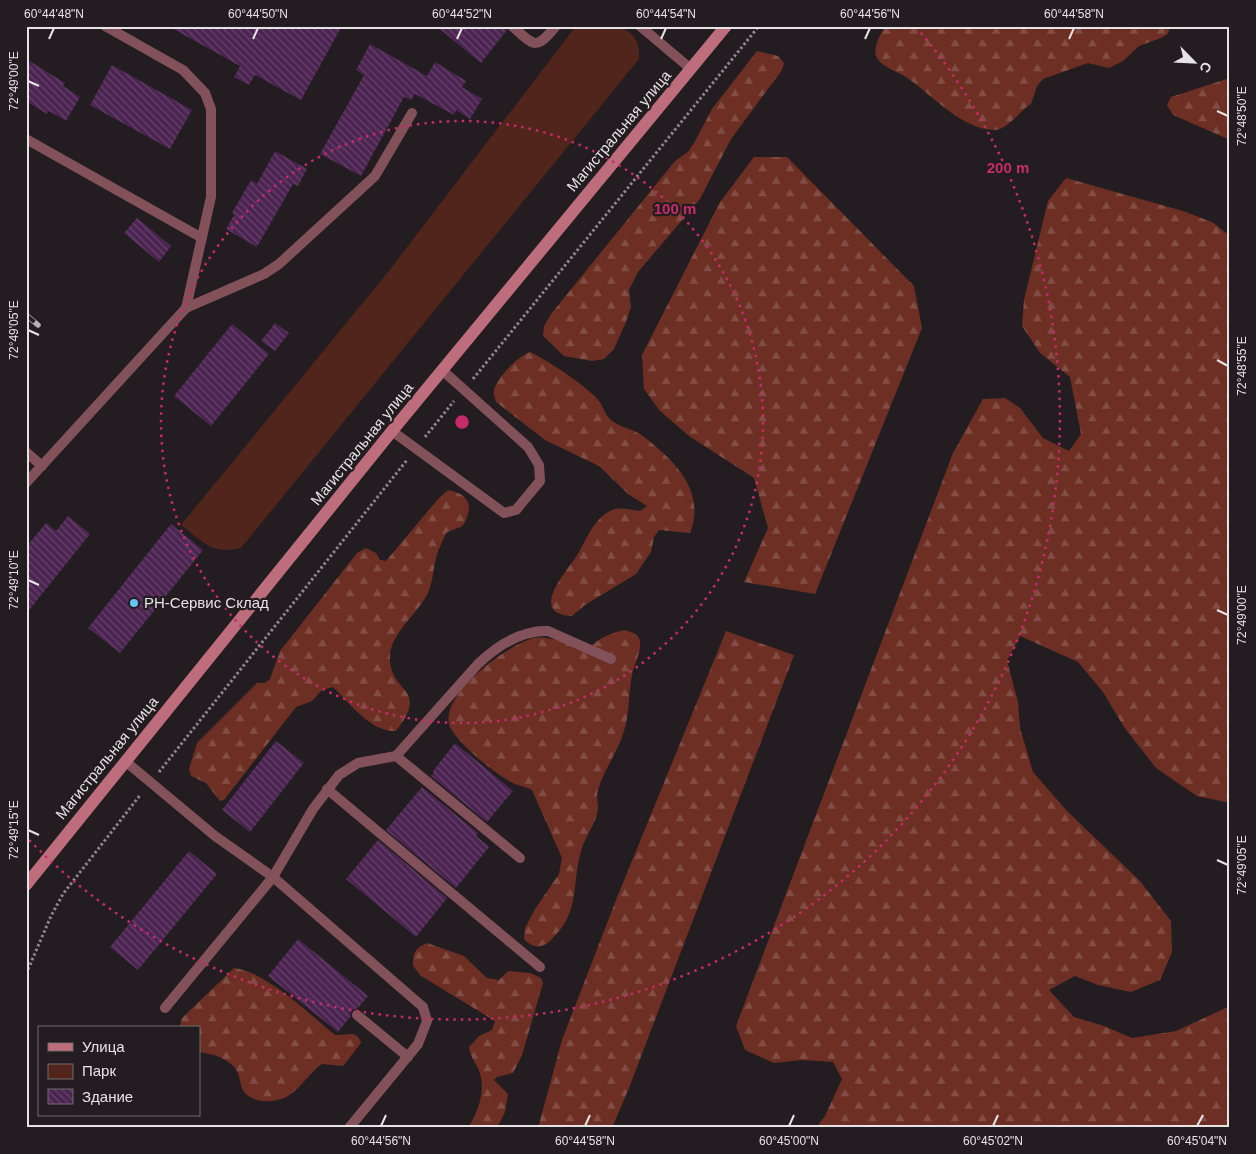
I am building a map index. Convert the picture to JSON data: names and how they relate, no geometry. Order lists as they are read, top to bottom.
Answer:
{
  "streets": {
    "main road": ["Магистральная улица"]
  },
  "places": ["РН-Сервис Cклад"],
  "legend": ["Улица", "Парк", "Здание"],
  "north": "bottom right",
  "coordinates": [
    "60°44'48\"N",
    "60°44'50\"N",
    "60°44'52\"N",
    "60°44'54\"N",
    "60°44'56\"N",
    "60°44'58\"N",
    "72°49'00\"E",
    "72°48'50\"E",
    "72°49'05\"E",
    "72°48'55\"E",
    "72°49'10\"E",
    "72°49'15\"E",
    "60°45'00\"N",
    "60°45'02\"N",
    "60°45'04\"N"
  ],
  "rings": ["200 m", "100 m"]
}
